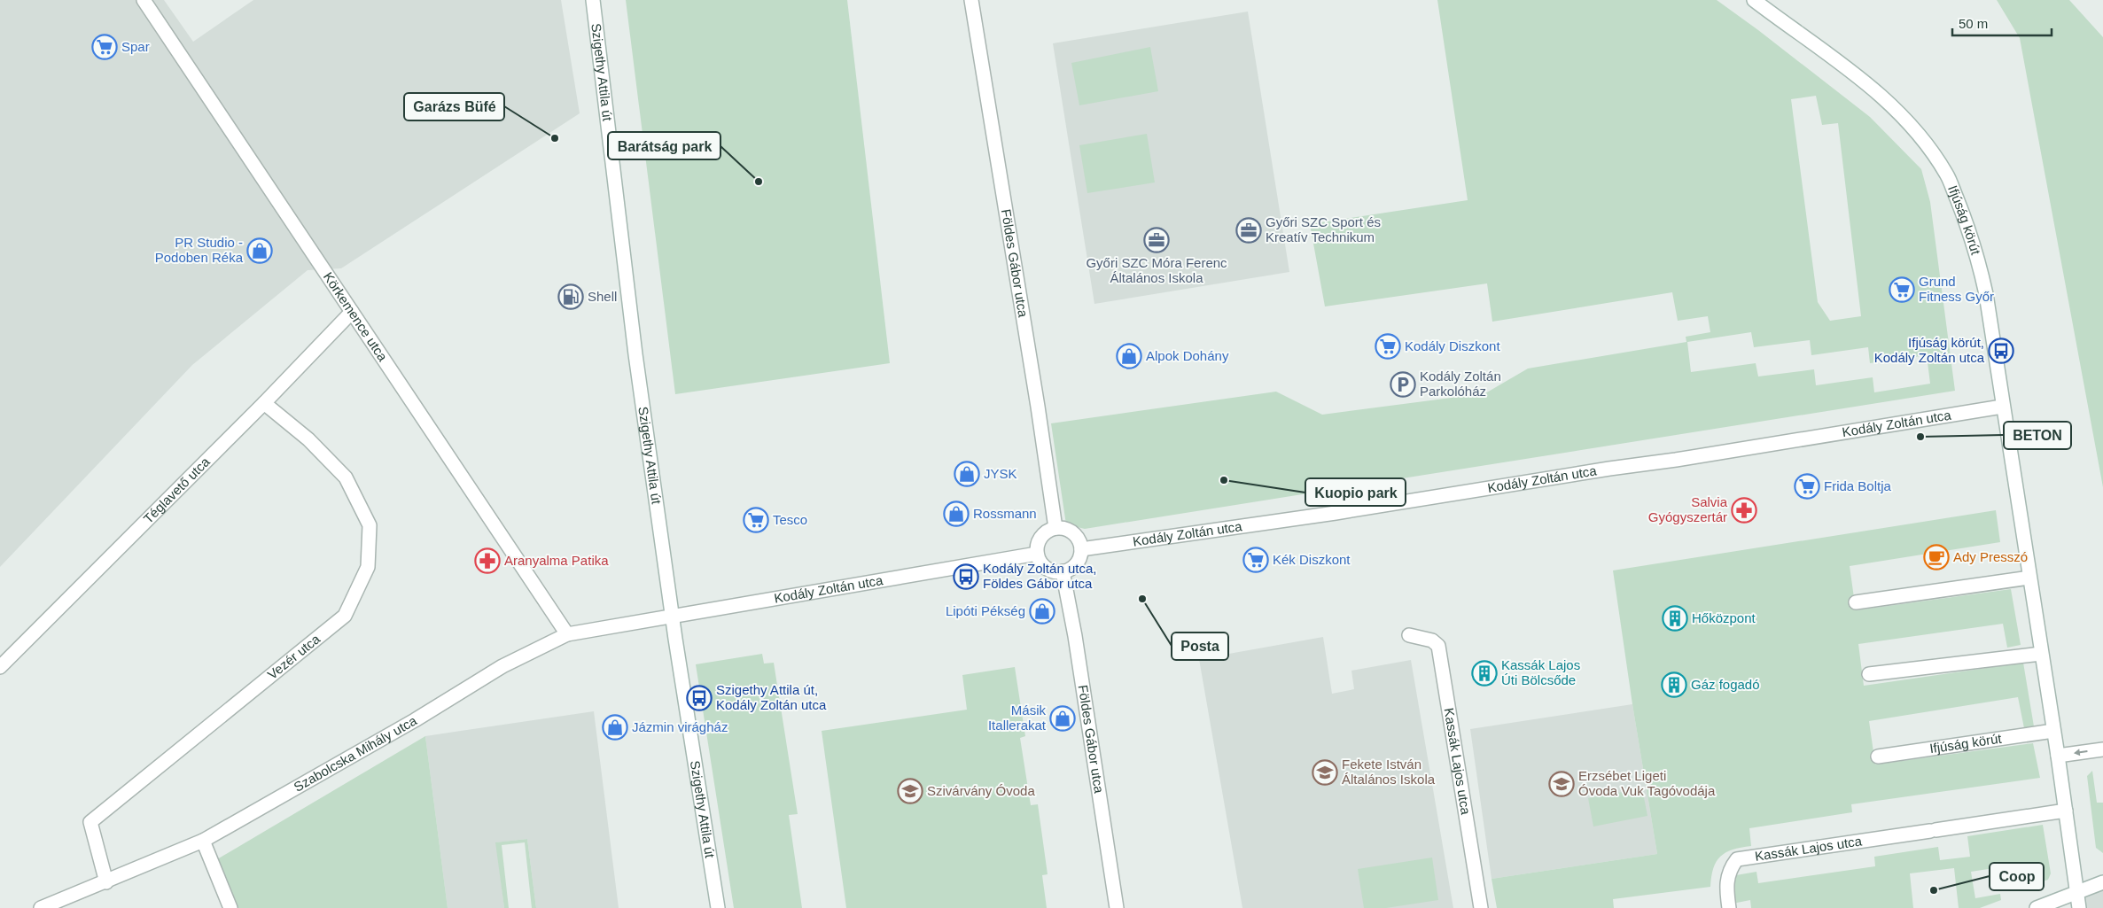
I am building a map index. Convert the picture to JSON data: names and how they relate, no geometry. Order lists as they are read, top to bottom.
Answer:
{
  "streets": {
    "street": [
      "Szigethy Attila út",
      "Ifjúság körút",
      "Földes Gábor utca",
      "Körkemence utca",
      "Kodály Zoltán utca",
      "Téglavető utca",
      "Vezér utca",
      "Szabolcska Mihály utca",
      "Kassák Lajos utca"
    ]
  },
  "crossings": [
    ["Szigethy Attila út", "Kodály Zoltán utca"],
    ["Szigethy Attila út", "Szabolcska Mihály utca"],
    ["Ifjúság körút", "Kodály Zoltán utca"],
    ["Ifjúság körút", "Kassák Lajos utca"],
    ["Földes Gábor utca", "Kodály Zoltán utca"],
    ["Körkemence utca", "Téglavető utca"],
    ["Körkemence utca", "Szabolcska Mihály utca"],
    ["Kodály Zoltán utca", "Szabolcska Mihály utca"],
    ["Téglavető utca", "Vezér utca"],
    ["Vezér utca", "Szabolcska Mihály utca"]
  ],
  "places": {
    "supermarket": [
      "Spar",
      "Grund Fitness Győr",
      "Kodály Diszkont",
      "Frida Boltja",
      "Tesco",
      "Kék Diszkont"
    ],
    "other": [
      "Garázs Büfé",
      "Barátság park",
      "BETON",
      "Kuopio park",
      "Posta",
      "Coop"
    ],
    "office": ["Győri SZC Sport és Kreatív Technikum", "Győri SZC Móra Ferenc Általános Iskola"],
    "shop": [
      "PR Studio - Podoben Réka",
      "Alpok Dohány",
      "JYSK",
      "Rossmann",
      "Lipóti Pékség",
      "Másik Itallerakat",
      "Jázmin virágház"
    ],
    "fuel station": ["Shell"],
    "bus stop": ["Ifjúság körút, Kodály Zoltán utca", "Kodály Zoltán utca, Földes Gábor utca", "Szigethy Attila út, Kodály Zoltán utca"],
    "parking": ["Kodály Zoltán Parkolóház"],
    "pharmacy": ["Salvia Gyógyszertár", "Aranyalma Patika"],
    "cafe": ["Ady Presszó"],
    "building": ["Hőközpont", "Kassák Lajos Úti Bölcsőde", "Gáz fogadó"],
    "school or university": ["Fekete István Általános Iskola", "Erzsébet Ligeti Óvoda Vuk Tagóvodája", "Szivárvány Óvoda"]
  },
  "scale_bar": "50 m"
}
